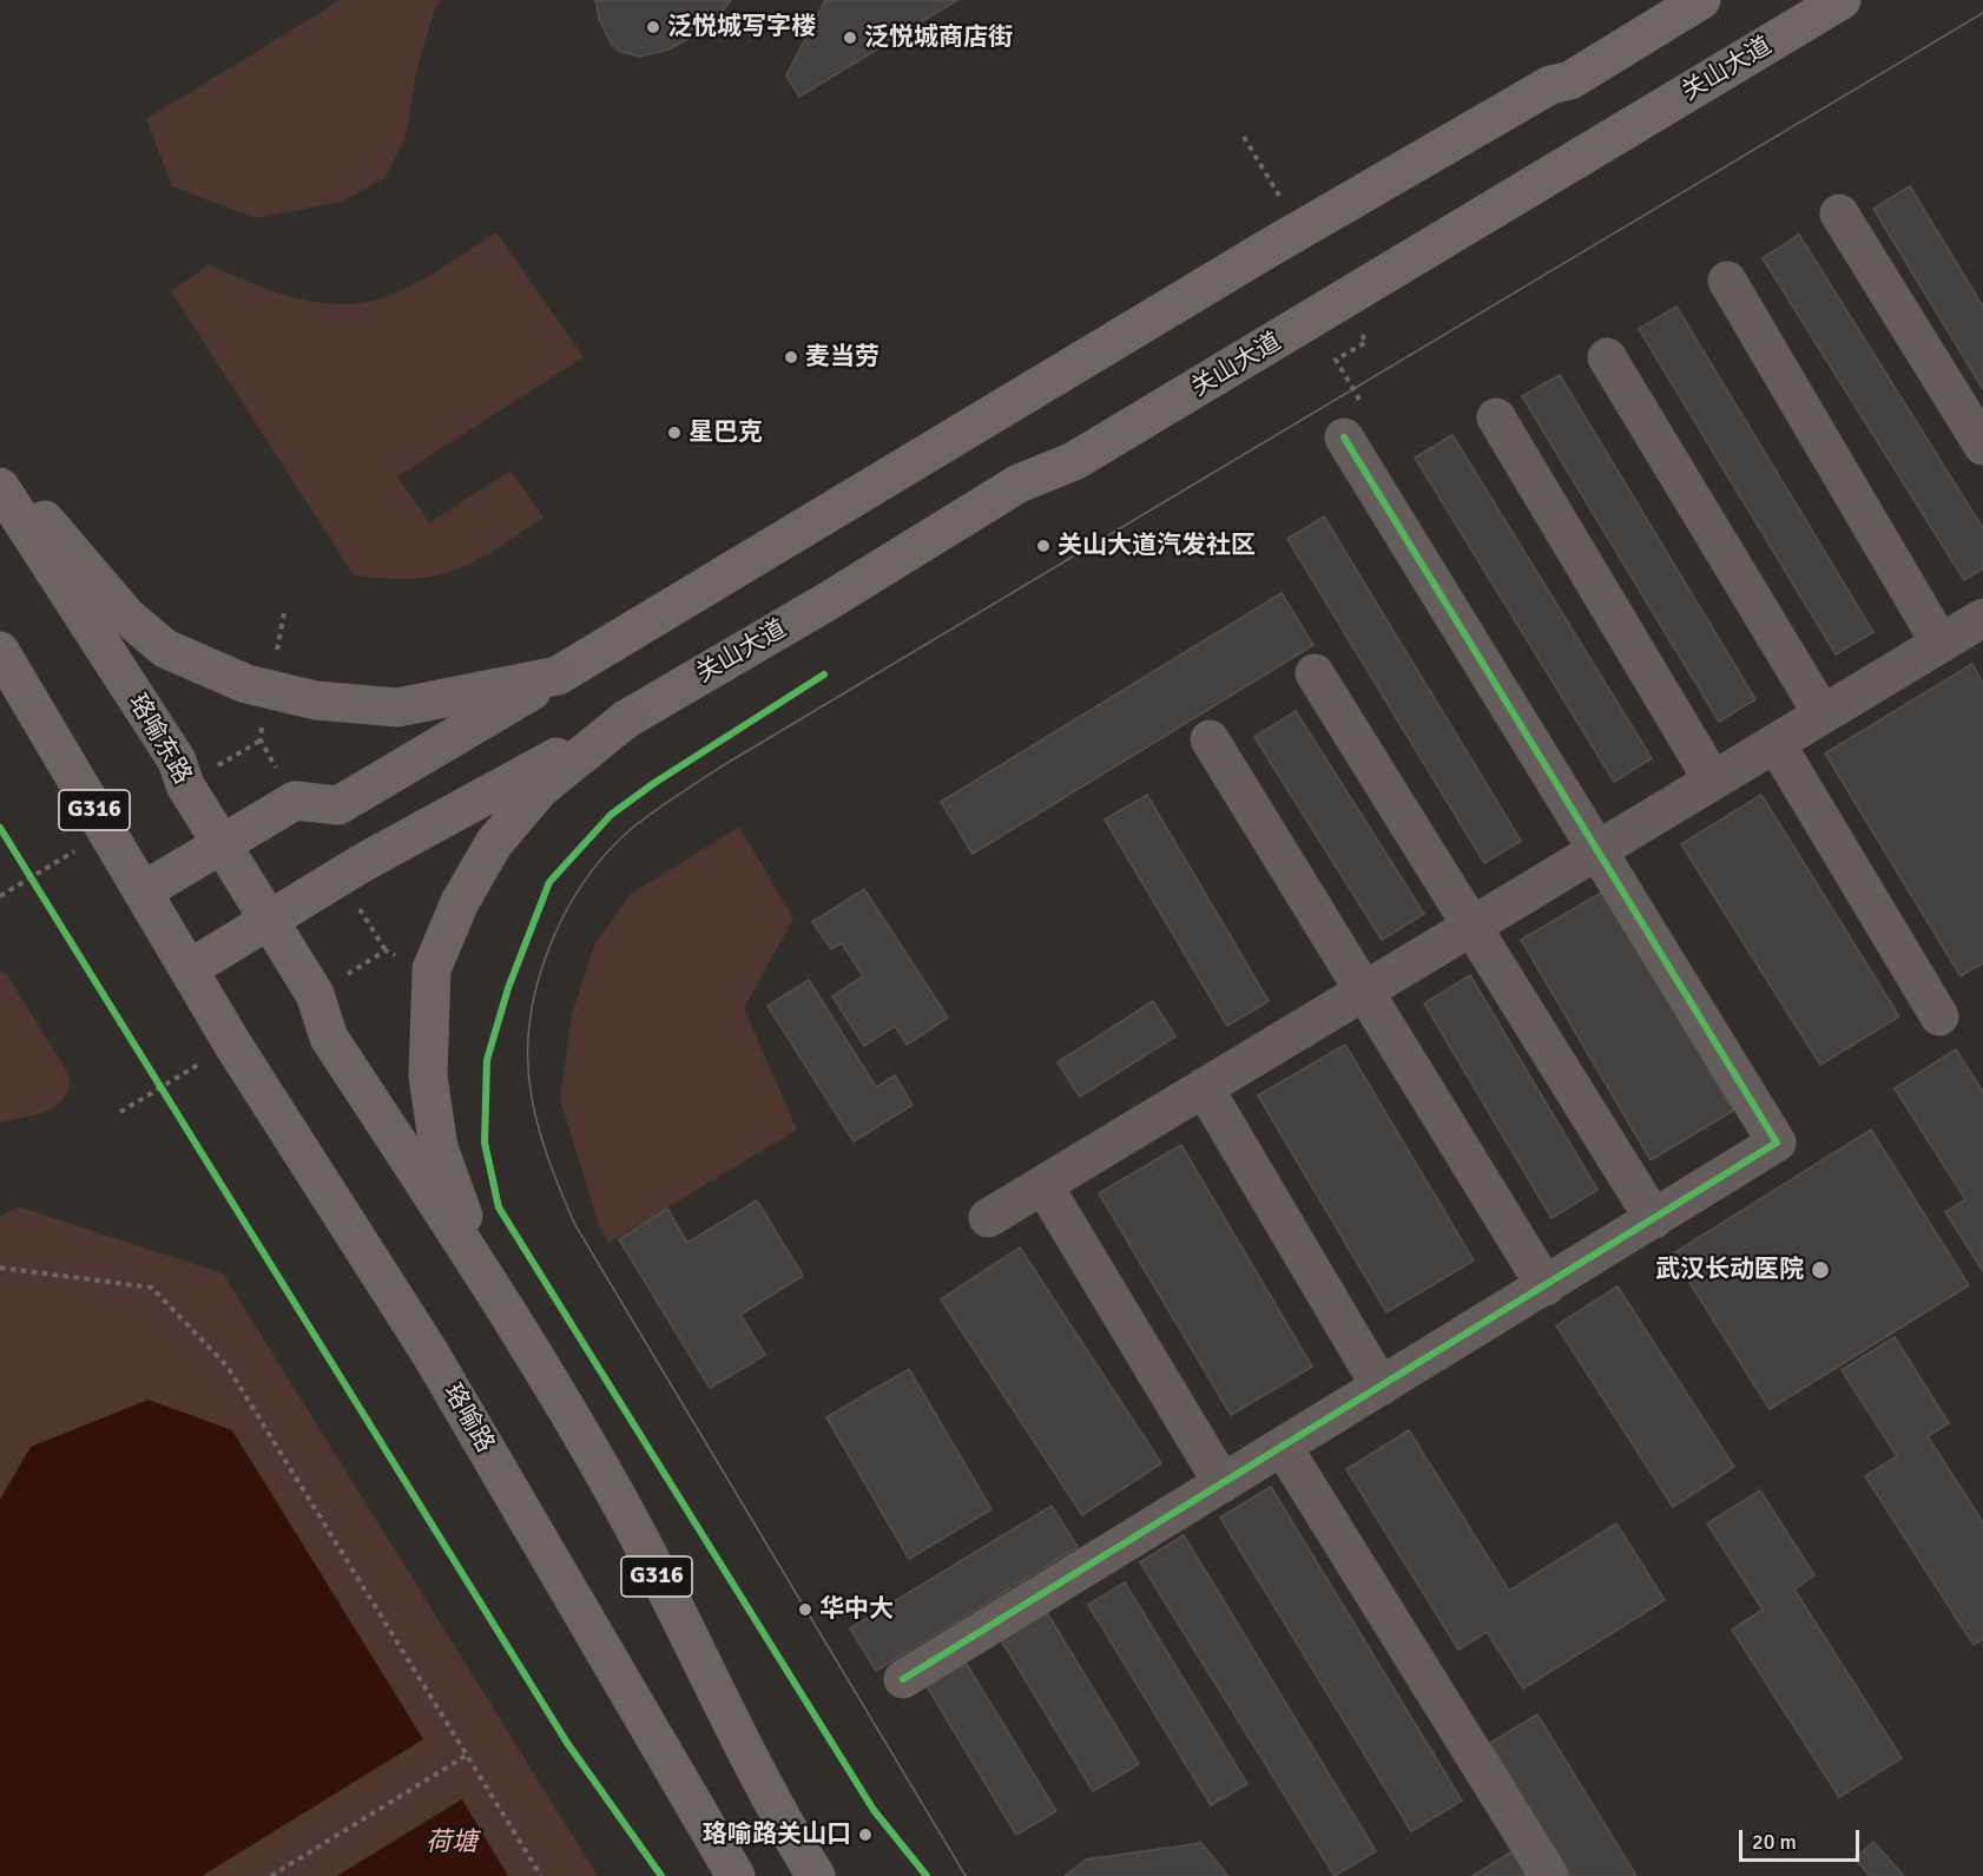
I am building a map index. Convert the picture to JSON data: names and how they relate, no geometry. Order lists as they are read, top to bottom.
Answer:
{
  "streets": {
    "highway": ["珞喻东路", "G316", "珞喻路"],
    "main road": ["关山大道"]
  },
  "crossings": [
    ["珞喻东路", "G316"],
    ["G316", "珞喻路"]
  ],
  "water": ["荷塘"],
  "places": [
    "泛悦城写字楼",
    "泛悦城商店街",
    "麦当劳",
    "星巴克",
    "关山大道汽发社区",
    "武汉长动医院",
    "华中大",
    "珞喻路关山口"
  ],
  "scale_bar": "20 m"
}
